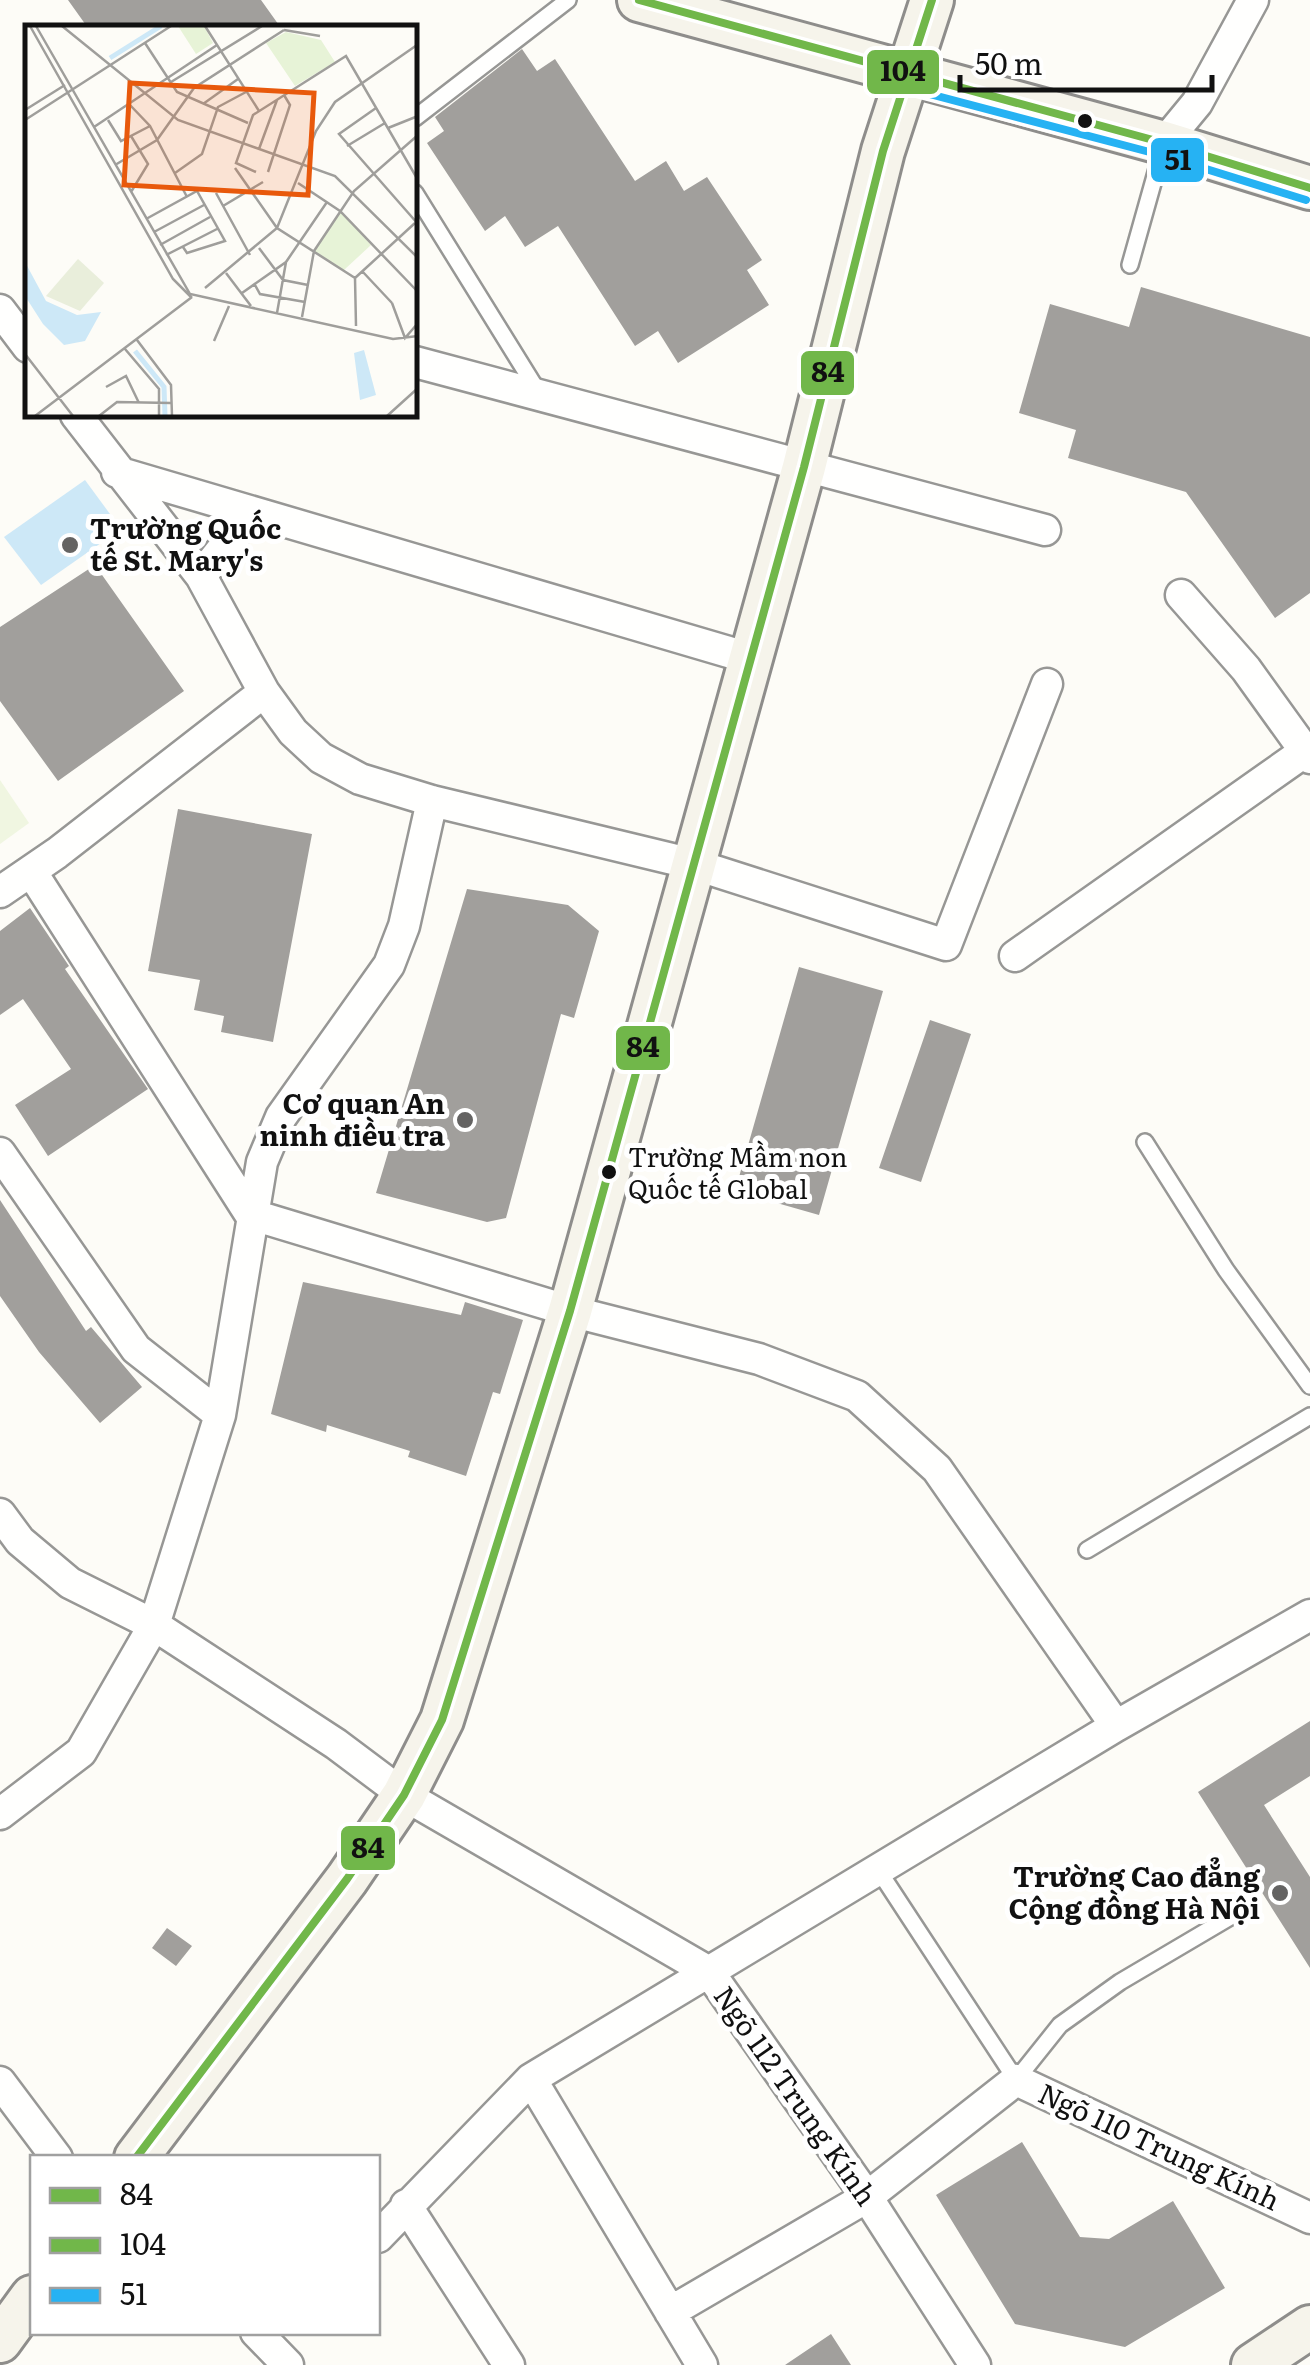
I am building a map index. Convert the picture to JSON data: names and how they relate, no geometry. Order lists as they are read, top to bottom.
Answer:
{
  "streets": {
    "street": ["Ngõ 112 Trung Kính", "Ngõ 110 Trung Kính"]
  },
  "crossings": [
    ["Ngõ 112 Trung Kính", "Ngõ 110 Trung Kính"]
  ],
  "places": [
    "Trường Quốc tế St. Mary's",
    "Cơ quan An ninh điều tra",
    "Trường Mầm non Quốc tế Global",
    "Trường Cao đẳng Cộng đồng Hà Nội"
  ],
  "lines": ["transit line 84", "transit line 104", "transit line 51"],
  "legend": ["84", "104", "51"],
  "scale_bar": "50 m"
}
